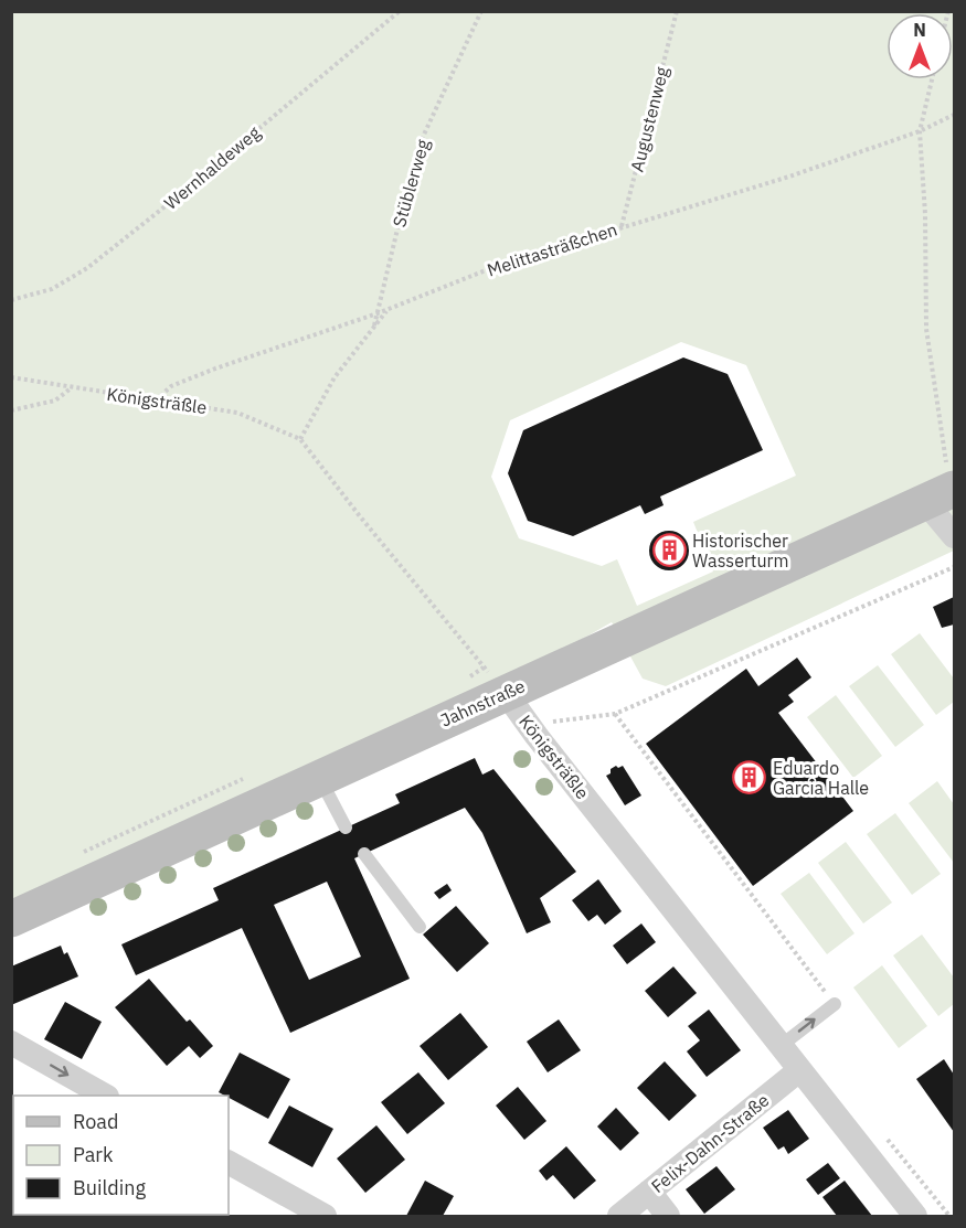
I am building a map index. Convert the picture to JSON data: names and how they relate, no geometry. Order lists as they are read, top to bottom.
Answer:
{
  "streets": {
    "main road": ["Jahnstraße"],
    "street": ["Königsträßle", "Felix-Dahn-Straße"],
    "path": [
      "Augustenweg",
      "Wernhaldeweg",
      "Stüblerweg",
      "Melittasträßchen"
    ]
  },
  "crossings": [
    ["Augustenweg", "Melittasträßchen"],
    ["Stüblerweg", "Melittasträßchen"],
    ["Melittasträßchen", "Königsträßle"],
    ["Königsträßle", "Jahnstraße"],
    ["Königsträßle", "Felix-Dahn-Straße"]
  ],
  "places": {
    "building": ["Historischer Wasserturm", "Eduardo Garcia Halle"]
  },
  "legend": ["Road", "Park", "Building"],
  "north": "top"
}
